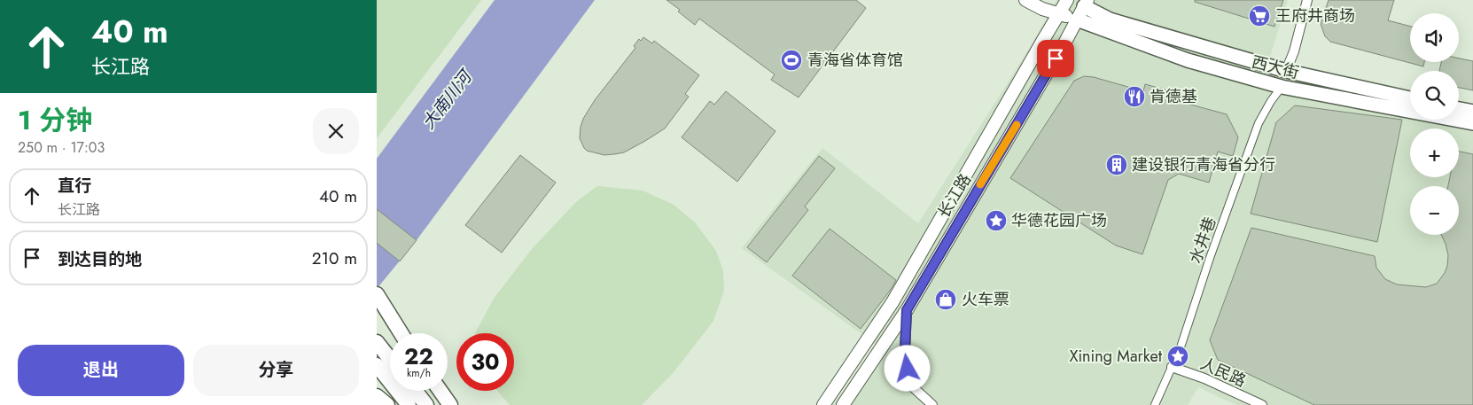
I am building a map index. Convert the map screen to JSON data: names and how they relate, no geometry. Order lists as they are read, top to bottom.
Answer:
{
  "streets": {
    "main road": ["西大街", "长江路"],
    "street": ["水井巷", "人民路"]
  },
  "crossings": [
    ["西大街", "长江路"],
    ["西大街", "水井巷"],
    ["水井巷", "人民路"]
  ],
  "water": ["大南川河"],
  "places": {
    "supermarket": ["王府井商场"],
    "sports": ["青海省体育馆"],
    "restaurant": ["肯德基"],
    "building": ["建设银行青海省分行"],
    "place": ["华德花园广场", "Xining Market"],
    "shop": ["火车票"]
  },
  "page": {
    "turn": ["40 m", "长江路"],
    "map_buttons": ["+", "−"],
    "heading": ["1 分钟", "250 m · 17:03"],
    "list": [
      {
        "name": "直行",
        "note": "长江路",
        "value": "40 m"
      },
      {
        "name": "到达目的地",
        "value": "210 m"
      }
    ],
    "speed": "22 km/h",
    "limit": "30",
    "buttons": ["退出", "分享"]
  }
}
